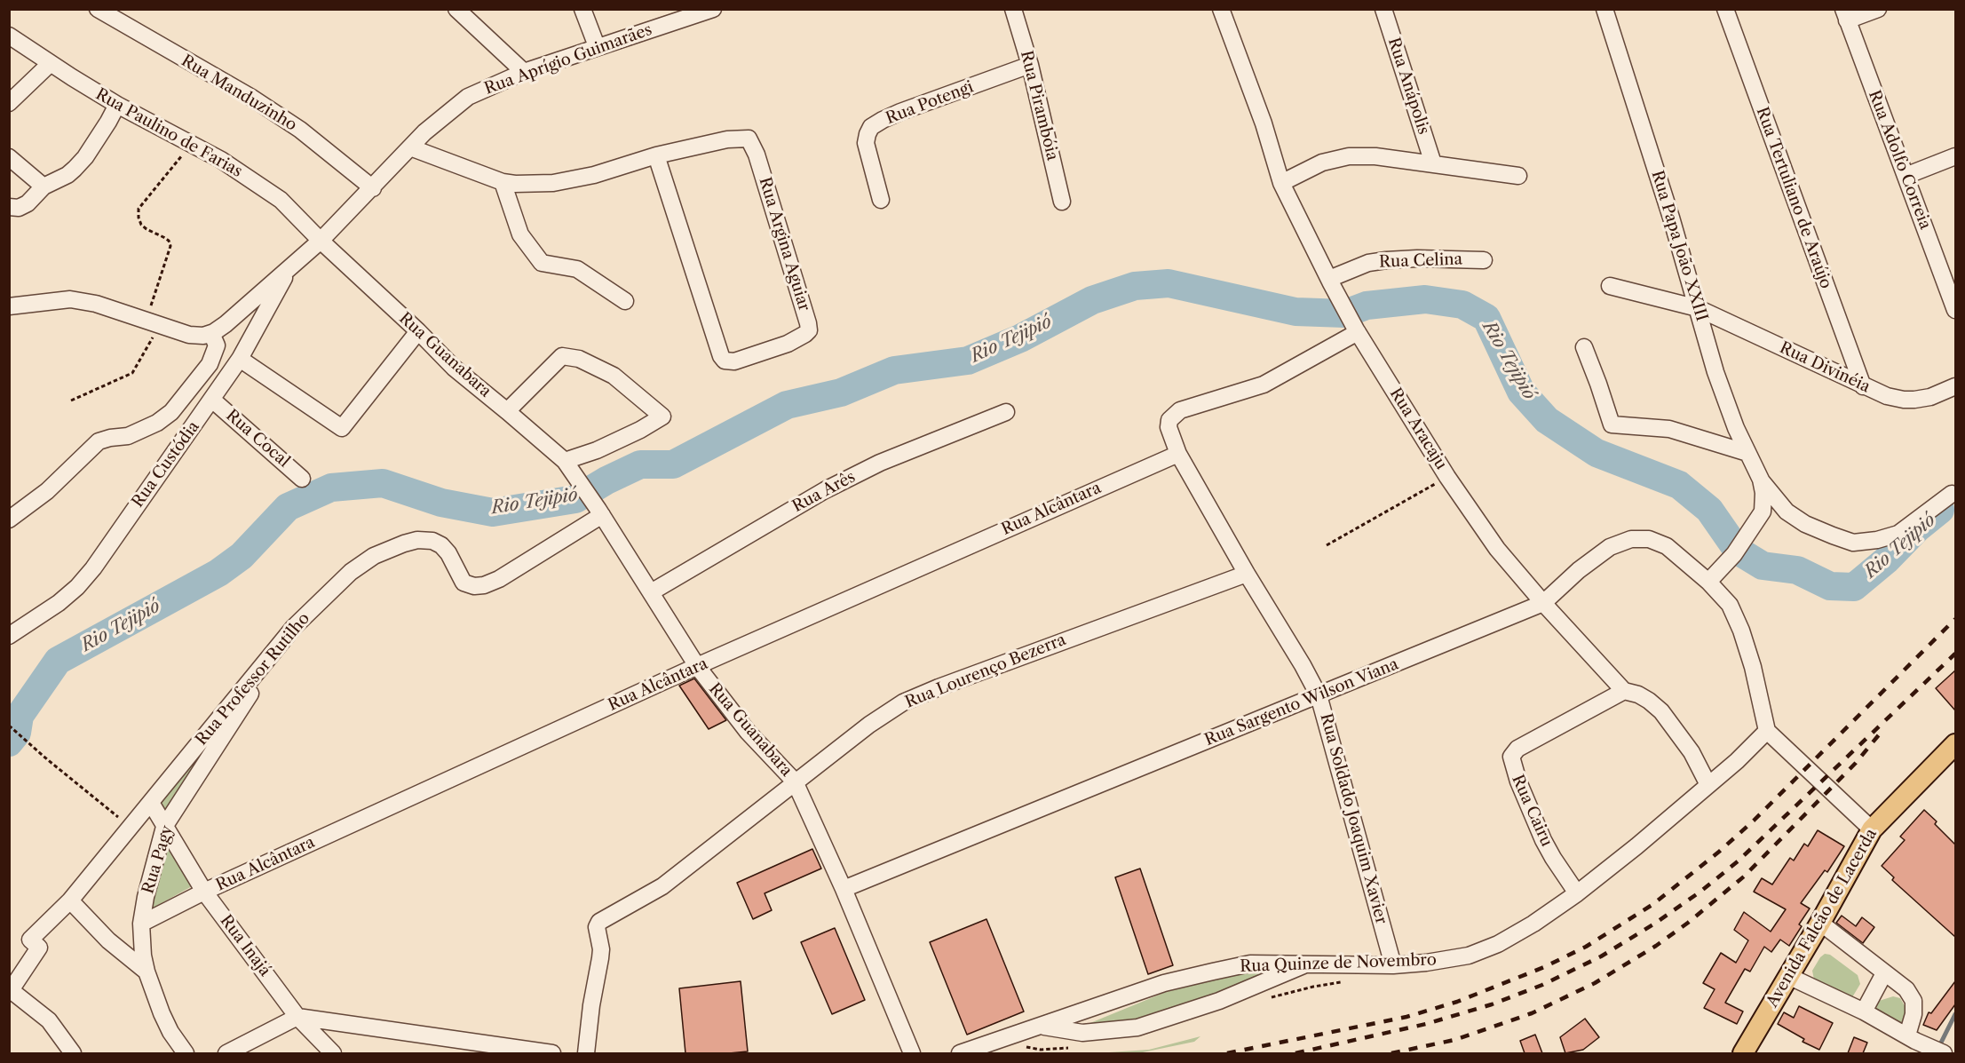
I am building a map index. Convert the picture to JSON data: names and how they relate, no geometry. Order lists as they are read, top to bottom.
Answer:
{
  "streets": {
    "main road": ["Avenida Falcão de Lacerda"],
    "street": [
      "Rua Aprígio Guimarães",
      "Rua Anápolis",
      "Rua Manduzinho",
      "Rua Potengi",
      "Rua Pirambóia",
      "Rua Paulino de Farias",
      "Rua Adolfo Correia",
      "Rua Tertuliano de Araújo",
      "Rua Argina Aguiar",
      "Rua Papa João XXIII",
      "Rua Celina",
      "Rua Guanabara",
      "Rua Divinéia",
      "Rua Aracaju",
      "Rua Cocal",
      "Rua Custódia",
      "Rua Arês",
      "Rua Alcântara",
      "Rua Lourenço Bezerra",
      "Rua Professor Rutilho",
      "Rua Sargento Wilson Viana",
      "Rua Cairu",
      "Rua Soldado Joaquim Xavier",
      "Rua Pagy",
      "Rua Inajá",
      "Rua Quinze de Novembro"
    ]
  },
  "crossings": [
    ["Rua Aprígio Guimarães", "Rua Manduzinho"],
    ["Rua Aprígio Guimarães", "Rua Paulino de Farias"],
    ["Rua Aprígio Guimarães", "Rua Argina Aguiar"],
    ["Rua Aprígio Guimarães", "Rua Guanabara"],
    ["Rua Aprígio Guimarães", "Rua Custódia"],
    ["Rua Potengi", "Rua Pirambóia"],
    ["Rua Paulino de Farias", "Rua Guanabara"],
    ["Rua Tertuliano de Araújo", "Rua Divinéia"],
    ["Rua Papa João XXIII", "Rua Divinéia"],
    ["Rua Papa João XXIII", "Rua Sargento Wilson Viana"],
    ["Rua Celina", "Rua Aracaju"],
    ["Rua Guanabara", "Rua Arês"],
    ["Rua Guanabara", "Rua Alcântara"],
    ["Rua Guanabara", "Rua Lourenço Bezerra"],
    ["Rua Guanabara", "Rua Professor Rutilho"],
    ["Rua Guanabara", "Rua Sargento Wilson Viana"],
    ["Rua Aracaju", "Rua Sargento Wilson Viana"],
    ["Rua Aracaju", "Rua Cairu"],
    ["Rua Aracaju", "Rua Soldado Joaquim Xavier"],
    ["Rua Aracaju", "Rua Quinze de Novembro"],
    ["Rua Cocal", "Rua Custódia"],
    ["Rua Alcântara", "Rua Soldado Joaquim Xavier"],
    ["Rua Alcântara", "Rua Pagy"],
    ["Rua Alcântara", "Rua Inajá"],
    ["Rua Lourenço Bezerra", "Rua Soldado Joaquim Xavier"],
    ["Rua Professor Rutilho", "Rua Pagy"],
    ["Rua Professor Rutilho", "Rua Inajá"],
    ["Rua Sargento Wilson Viana", "Rua Soldado Joaquim Xavier"],
    ["Rua Sargento Wilson Viana", "Rua Quinze de Novembro"],
    ["Rua Cairu", "Rua Quinze de Novembro"],
    ["Rua Soldado Joaquim Xavier", "Rua Quinze de Novembro"],
    ["Rua Pagy", "Rua Inajá"]
  ],
  "water": ["Rio Tejipió"]
}
